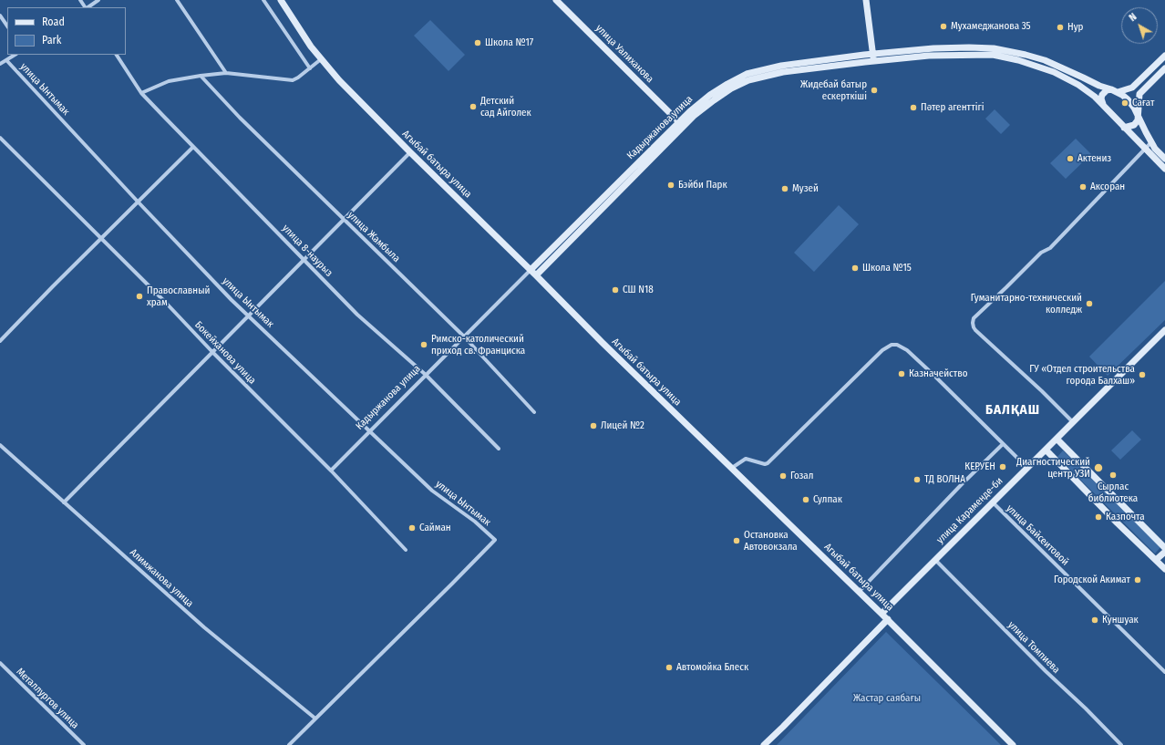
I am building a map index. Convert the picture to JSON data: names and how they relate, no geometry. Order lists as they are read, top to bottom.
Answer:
{
  "streets": {
    "main road": [
      "улица Уалиханова",
      "Кадыржанова улица",
      "Агыбай батыра улица",
      "улица Караменде-би"
    ],
    "street": [
      "улица Ынтымак",
      "улица Жамбыла",
      "улица 8-наурыз",
      "Бокейханова улица",
      "улица Байсеитовой",
      "Алимжанова улица",
      "улица Томпиева",
      "Металлургов улица"
    ]
  },
  "crossings": [
    ["улица Уалиханова", "Кадыржанова улица"],
    ["улица Ынтымак", "Кадыржанова улица"],
    ["улица Ынтымак", "Алимжанова улица"],
    ["Кадыржанова улица", "Агыбай батыра улица"],
    ["Кадыржанова улица", "улица Жамбыла"],
    ["Кадыржанова улица", "улица 8-наурыз"],
    ["Кадыржанова улица", "Бокейханова улица"],
    ["Агыбай батыра улица", "улица Караменде-би"],
    ["улица Караменде-би", "улица Байсеитовой"],
    ["улица Караменде-би", "улица Томпиева"]
  ],
  "districts": ["БАЛҚАШ"],
  "parks": ["Жастар саябағы"],
  "places": [
    "Мухамеджанова 35",
    "Нур",
    "Школа №17",
    "Жидебай батыр ескерткіші",
    "Сағат",
    "Детский сад Айголек",
    "Пәтер агенттігі",
    "Актениз",
    "Бэйби Парк",
    "Аксоран",
    "Музей",
    "Школа №15",
    "СШ N18",
    "Православный храм",
    "Гуманитарно-технический колледж",
    "Римско-католический приход св. Франциска",
    "Казначейство",
    "ГУ «Отдел строительства города Балхаш»",
    "Лицей №2",
    "КЕРУЕН",
    "Диагностический центр УЗИ",
    "Сырлас библиотека",
    "Гозал",
    "ТД ВОЛНА",
    "Сулпак",
    "Казпочта",
    "Сайман",
    "Остановка Автовокзала",
    "Городской Акимат",
    "Куншуак",
    "Автомойка Блеск"
  ],
  "legend": ["Road", "Park"],
  "north": "top left"
}
